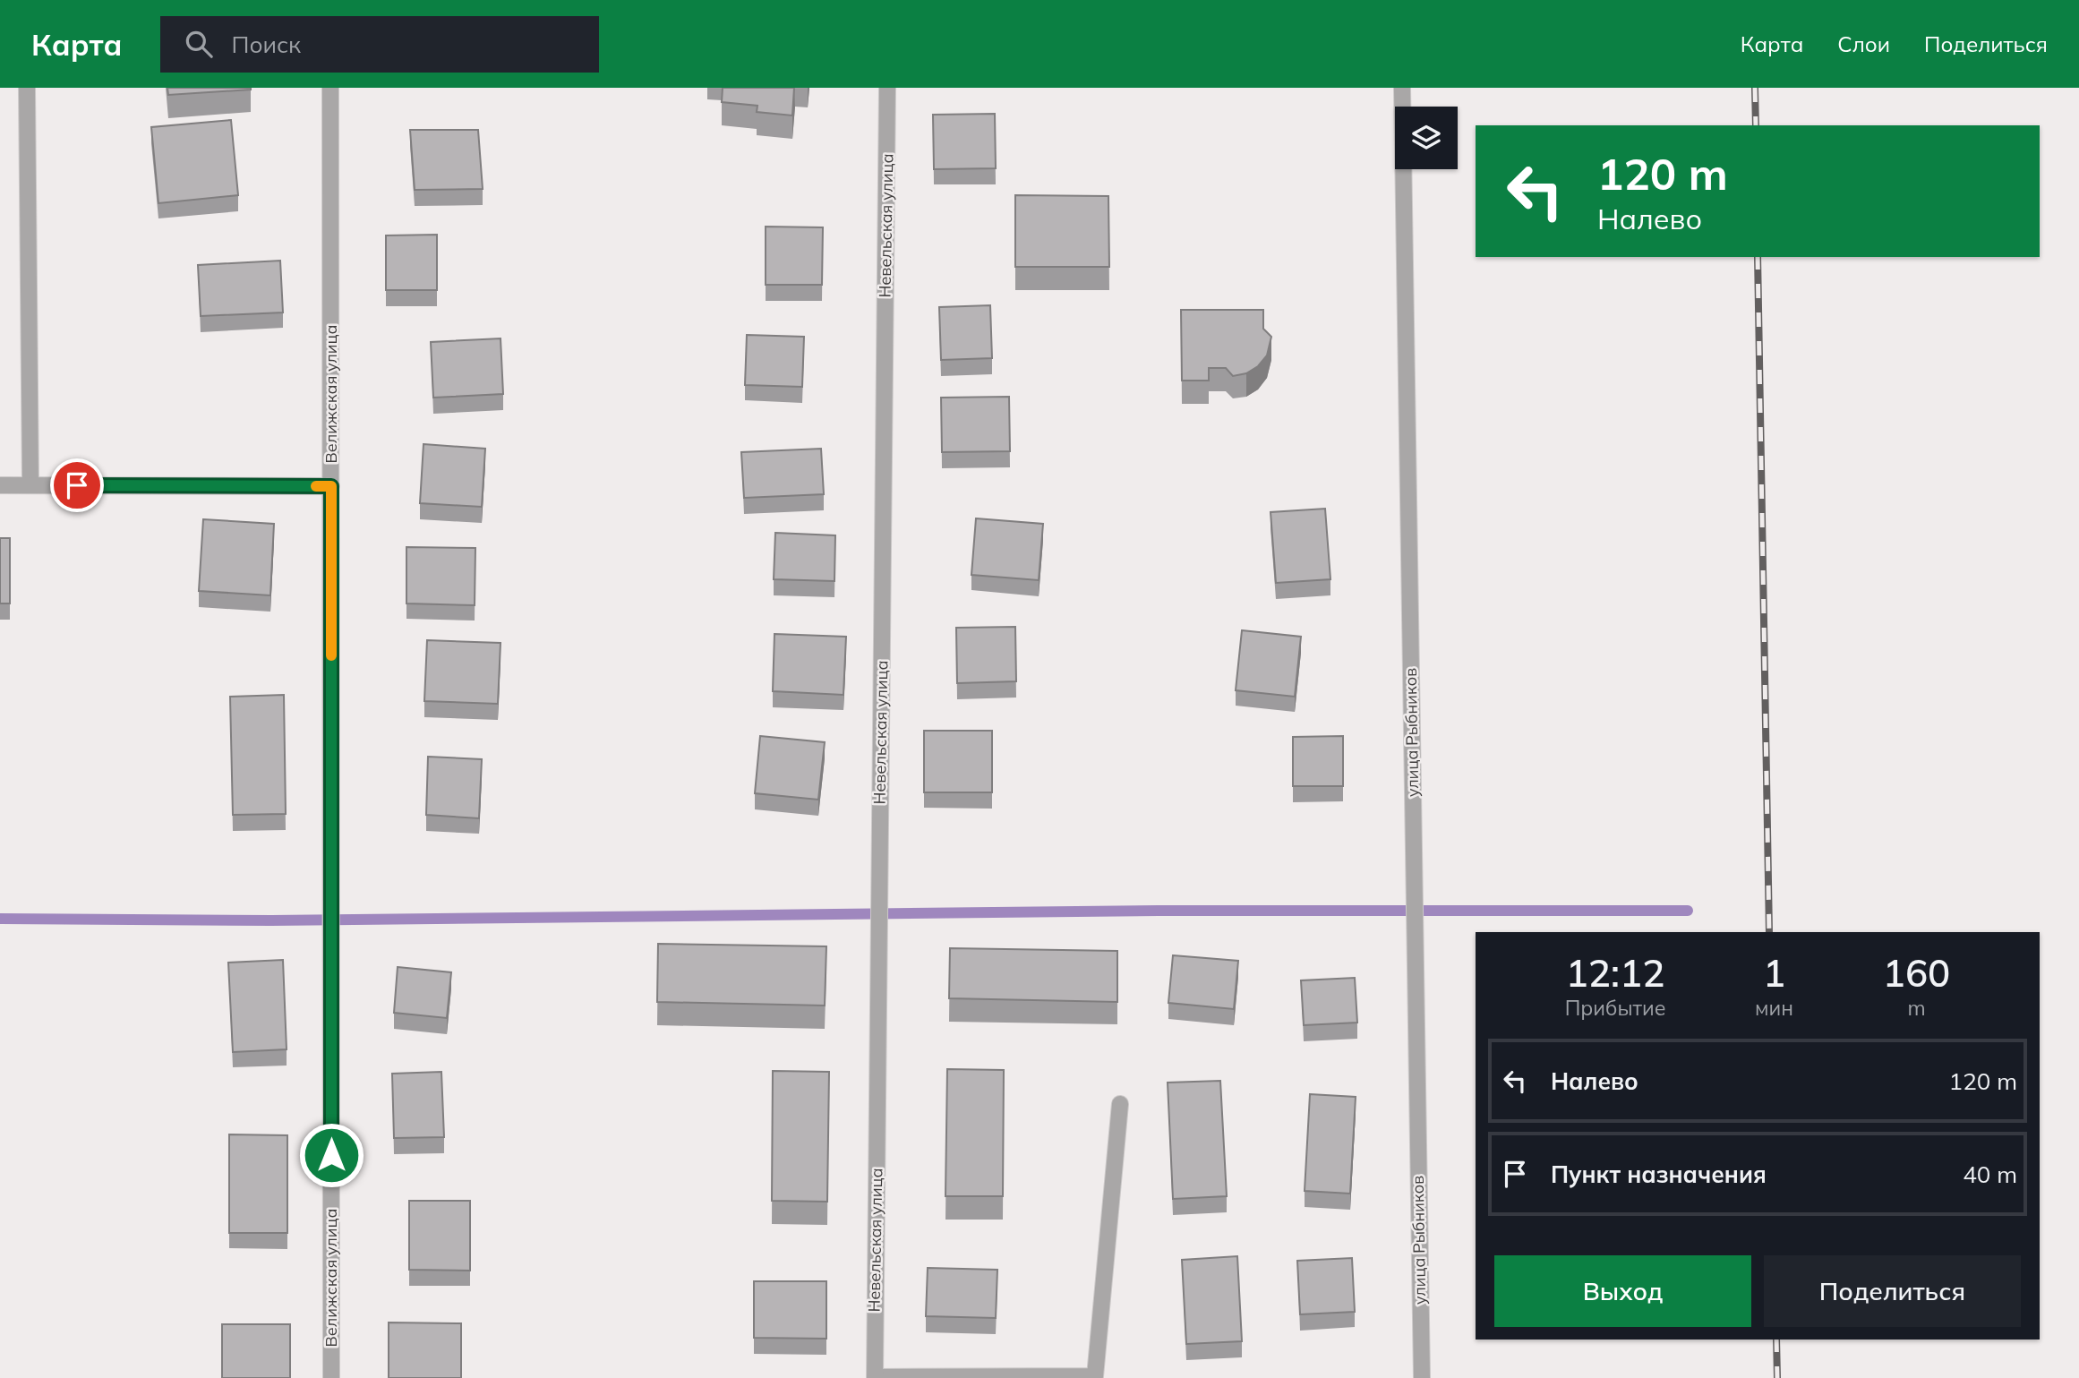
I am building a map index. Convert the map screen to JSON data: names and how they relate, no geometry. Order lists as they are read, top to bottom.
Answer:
{
  "streets": {
    "street": ["Невельская улица", "Велижская улица", "улица Рыбников"]
  },
  "page": {
    "header": "Карта",
    "search": "Поиск",
    "nav": ["Карта", "Слои", "Поделиться"],
    "turn": ["120 m", "Налево"],
    "eta": [
      "12:12",
      "Прибытие",
      "1",
      "мин",
      "160",
      "m"
    ],
    "list": [
      {
        "name": "Налево",
        "value": "120 m"
      },
      {
        "name": "Пункт назначения",
        "value": "40 m"
      }
    ],
    "buttons": ["Выход", "Поделиться"]
  }
}
